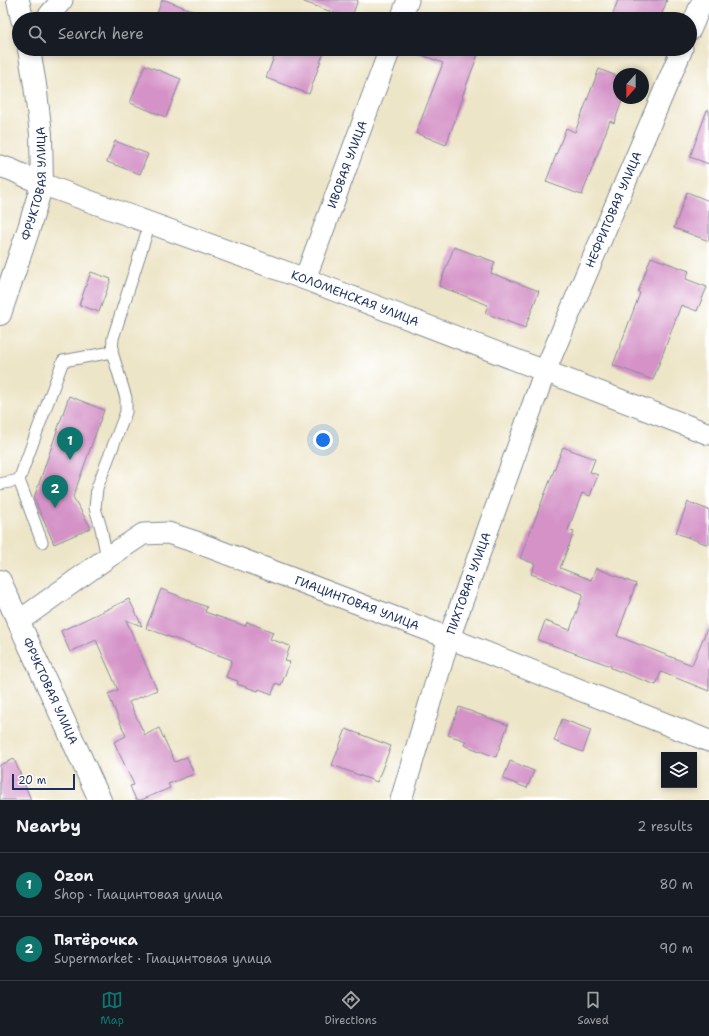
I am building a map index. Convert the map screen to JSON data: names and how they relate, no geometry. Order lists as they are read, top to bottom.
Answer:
{
  "streets": {
    "street": [
      "ИВОВАЯ УЛИЦА",
      "ФРУКТОВАЯ УЛИЦА",
      "НЕФРИТОВАЯ УЛИЦА",
      "КОЛОМЕНСКАЯ УЛИЦА",
      "ПИХТОВАЯ УЛИЦА",
      "ГИАЦИНТОВАЯ УЛИЦА"
    ]
  },
  "crossings": [
    ["ИВОВАЯ УЛИЦА", "КОЛОМЕНСКАЯ УЛИЦА"],
    ["ФРУКТОВАЯ УЛИЦА", "КОЛОМЕНСКАЯ УЛИЦА"],
    ["ФРУКТОВАЯ УЛИЦА", "ГИАЦИНТОВАЯ УЛИЦА"],
    ["НЕФРИТОВАЯ УЛИЦА", "КОЛОМЕНСКАЯ УЛИЦА"],
    ["НЕФРИТОВАЯ УЛИЦА", "ПИХТОВАЯ УЛИЦА"],
    ["КОЛОМЕНСКАЯ УЛИЦА", "ПИХТОВАЯ УЛИЦА"],
    ["ПИХТОВАЯ УЛИЦА", "ГИАЦИНТОВАЯ УЛИЦА"]
  ],
  "scale_bar": "20 m",
  "north": "bottom",
  "page": {
    "search": "Search here",
    "pins": ["1", "2"],
    "scale": "20 m",
    "heading": ["Nearby", "2 results"],
    "list": [
      {
        "mark": "1",
        "name": "Ozon",
        "note": "Shop · Гиацинтовая улица",
        "value": "80 m"
      },
      {
        "mark": "2",
        "name": "Пятёрочка",
        "note": "Supermarket · Гиацинтовая улица",
        "value": "90 m"
      }
    ],
    "nav": ["Map", "Directions", "Saved"]
  }
}
